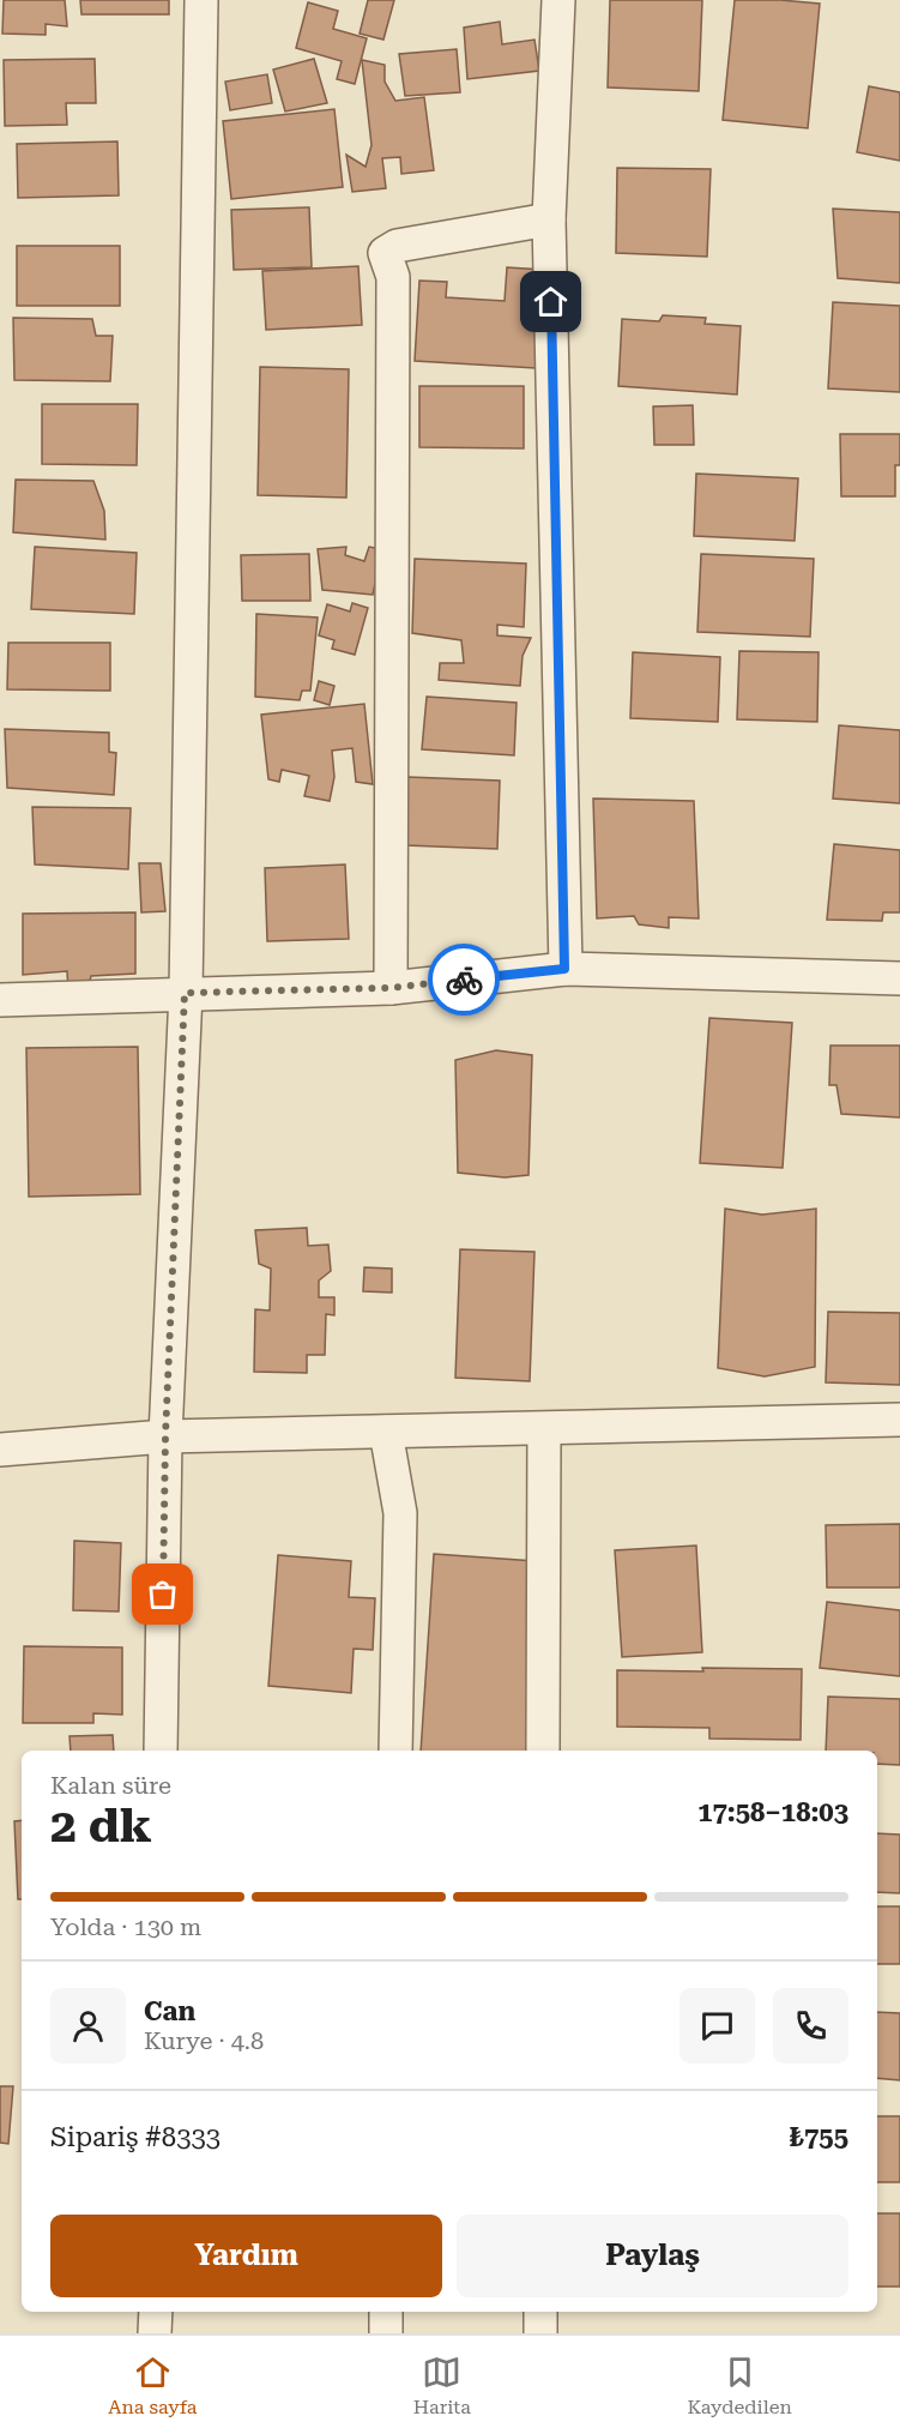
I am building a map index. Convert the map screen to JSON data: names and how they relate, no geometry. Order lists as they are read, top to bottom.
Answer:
{
  "page": {
    "heading": ["2 dk", "Kalan süre", "17:58–18:03"],
    "panel": [
      "Can",
      "Kurye · 4.8",
      "Sipariş #8333",
      "₺755"
    ],
    "bar": "Yolda · 130 m",
    "buttons": ["Yardım", "Paylaş"],
    "tabs": ["Ana sayfa", "Harita", "Kaydedilen"]
  }
}
